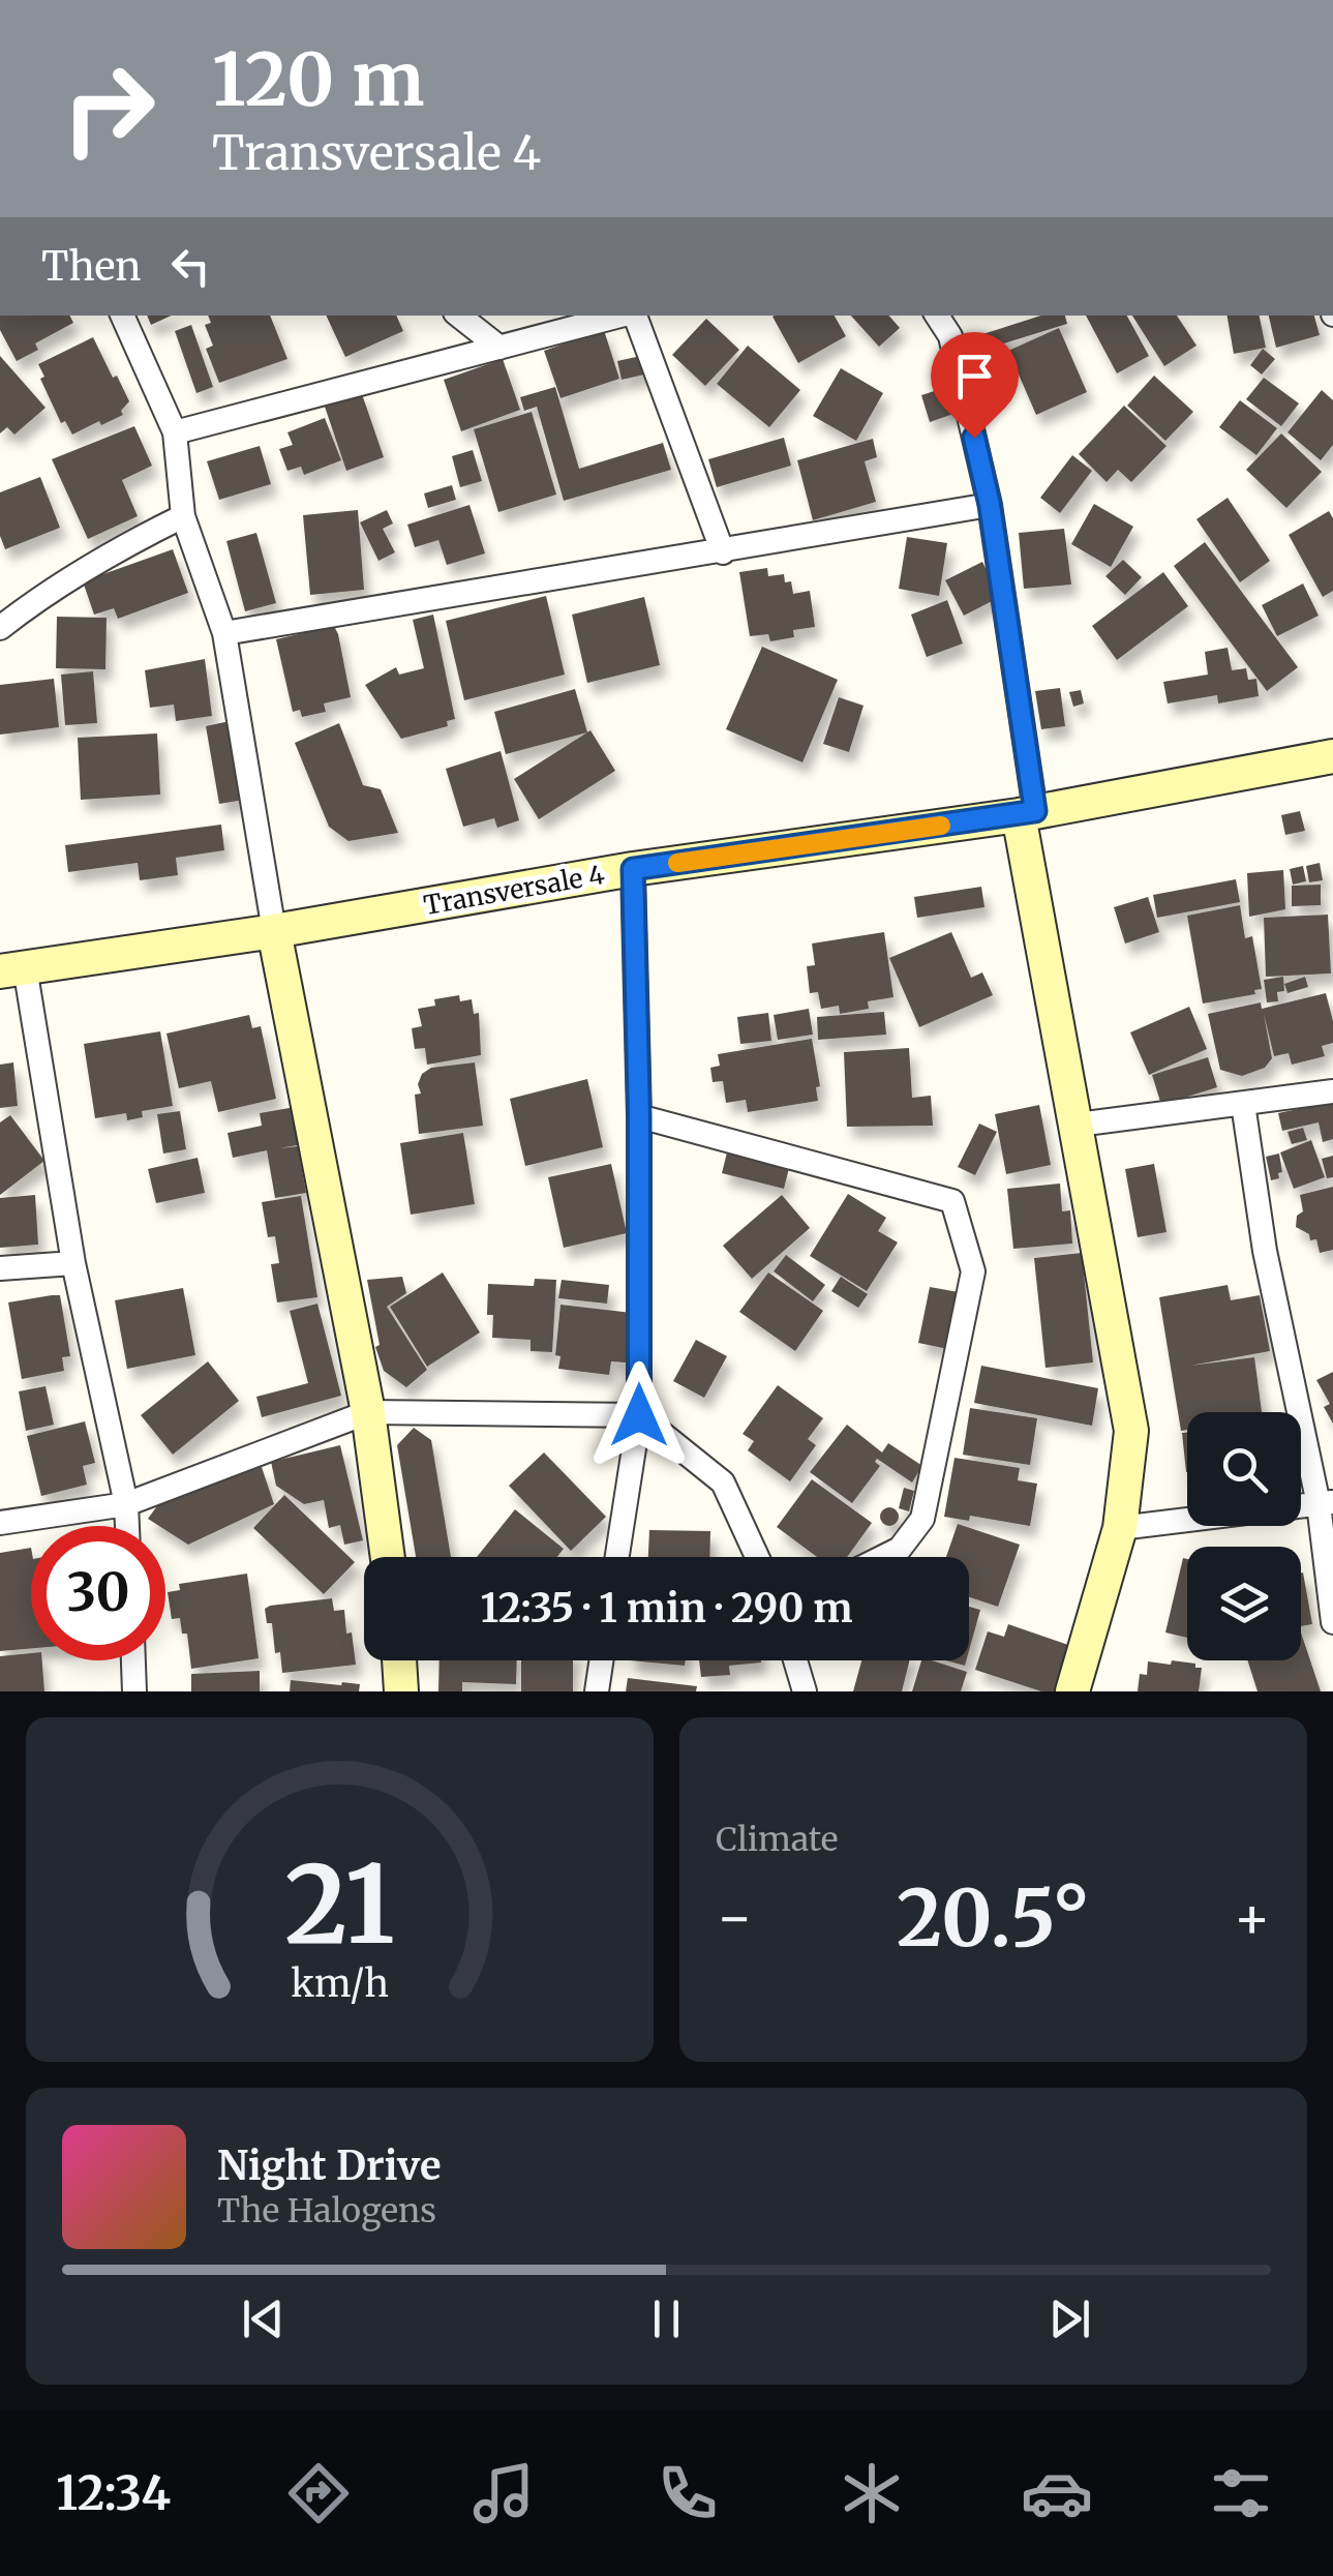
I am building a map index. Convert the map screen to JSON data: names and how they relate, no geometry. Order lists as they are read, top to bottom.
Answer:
{
  "streets": {
    "street": ["Transversale 4"]
  },
  "page": {
    "turn": ["120 m", "Transversale 4"],
    "then": "Then",
    "limit": "30",
    "trip": "12:35 · 1 min · 290 m",
    "tile": "Climate",
    "heat": ["−", "20.5°", "+"],
    "song": ["Night Drive", "The Halogens"],
    "tabs": "12:34",
    "gauge": ["21", "km/h"]
  }
}
